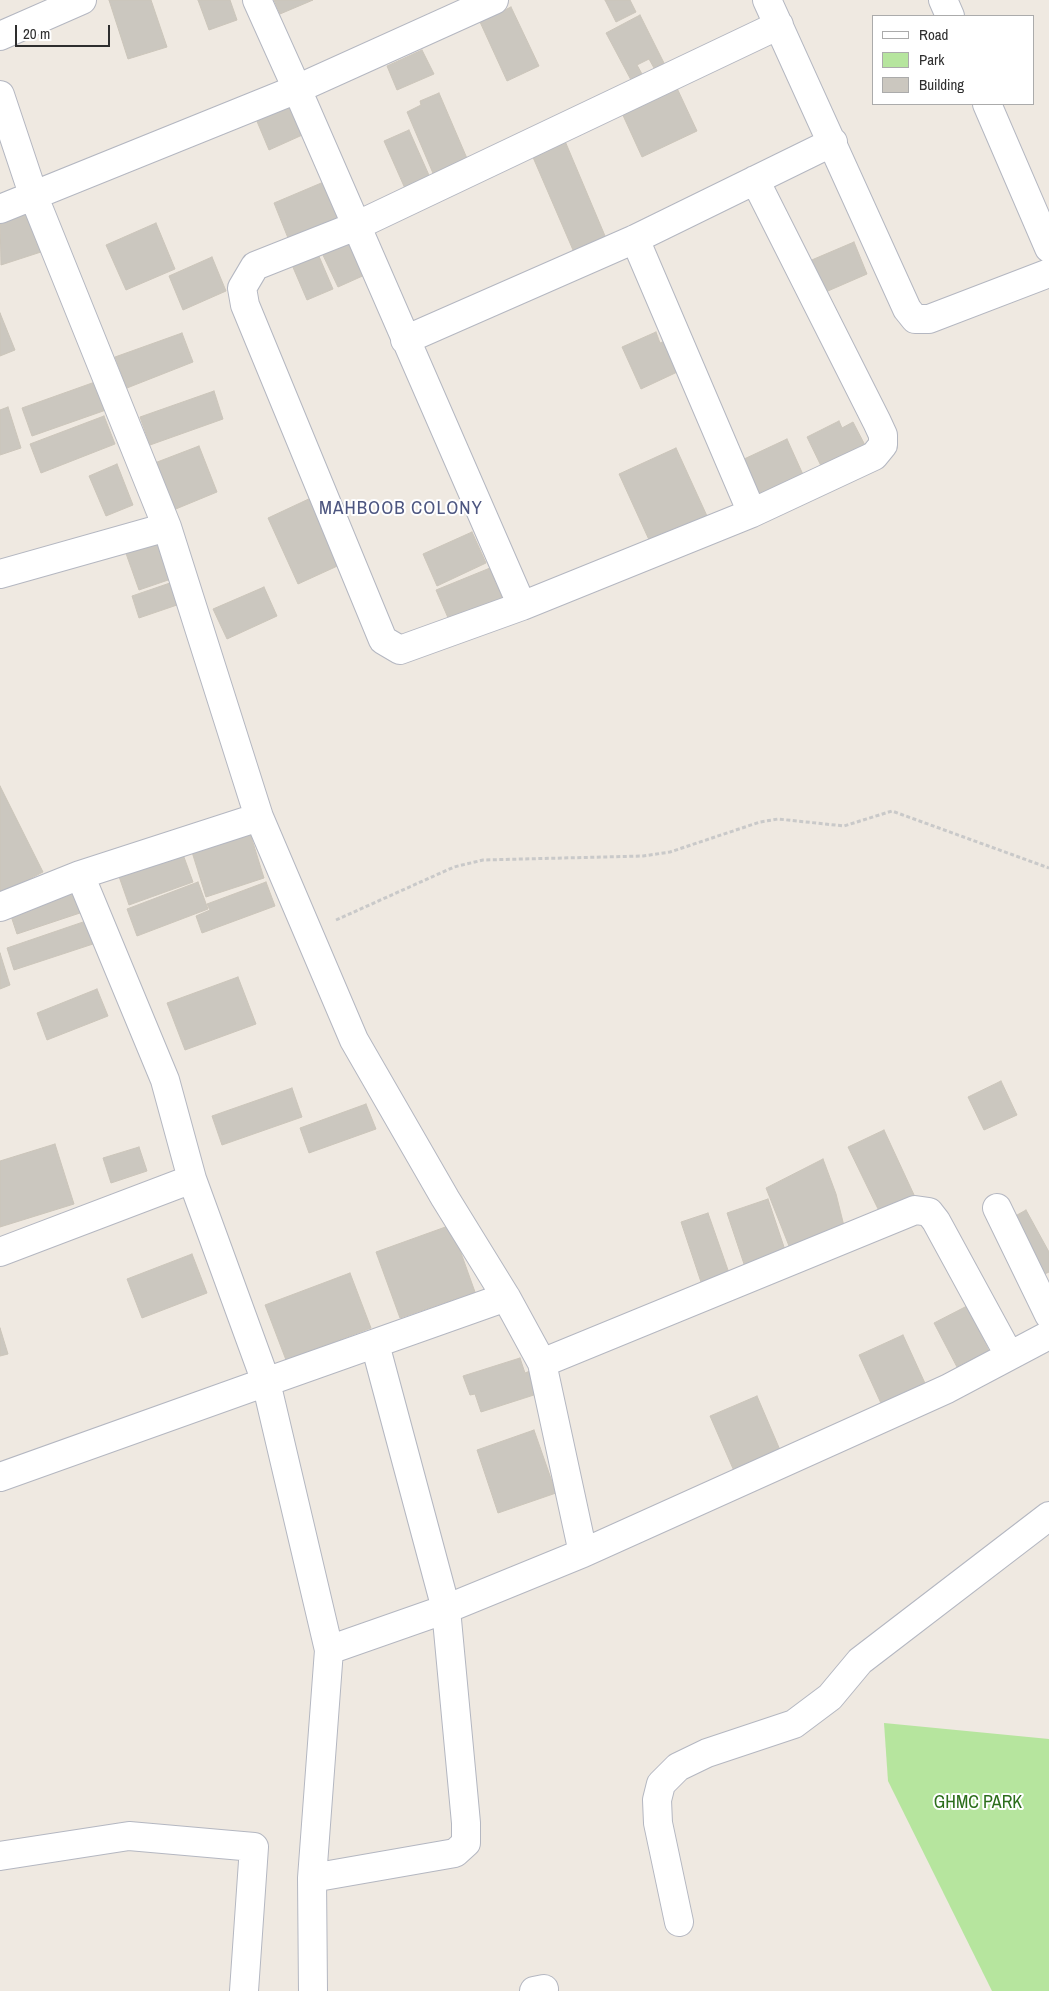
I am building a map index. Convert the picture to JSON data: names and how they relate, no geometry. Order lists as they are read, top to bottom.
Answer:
{
  "districts": ["MAHBOOB COLONY"],
  "parks": ["GHMC PARK"],
  "legend": ["Road", "Park", "Building"],
  "scale_bar": "20 m"
}
